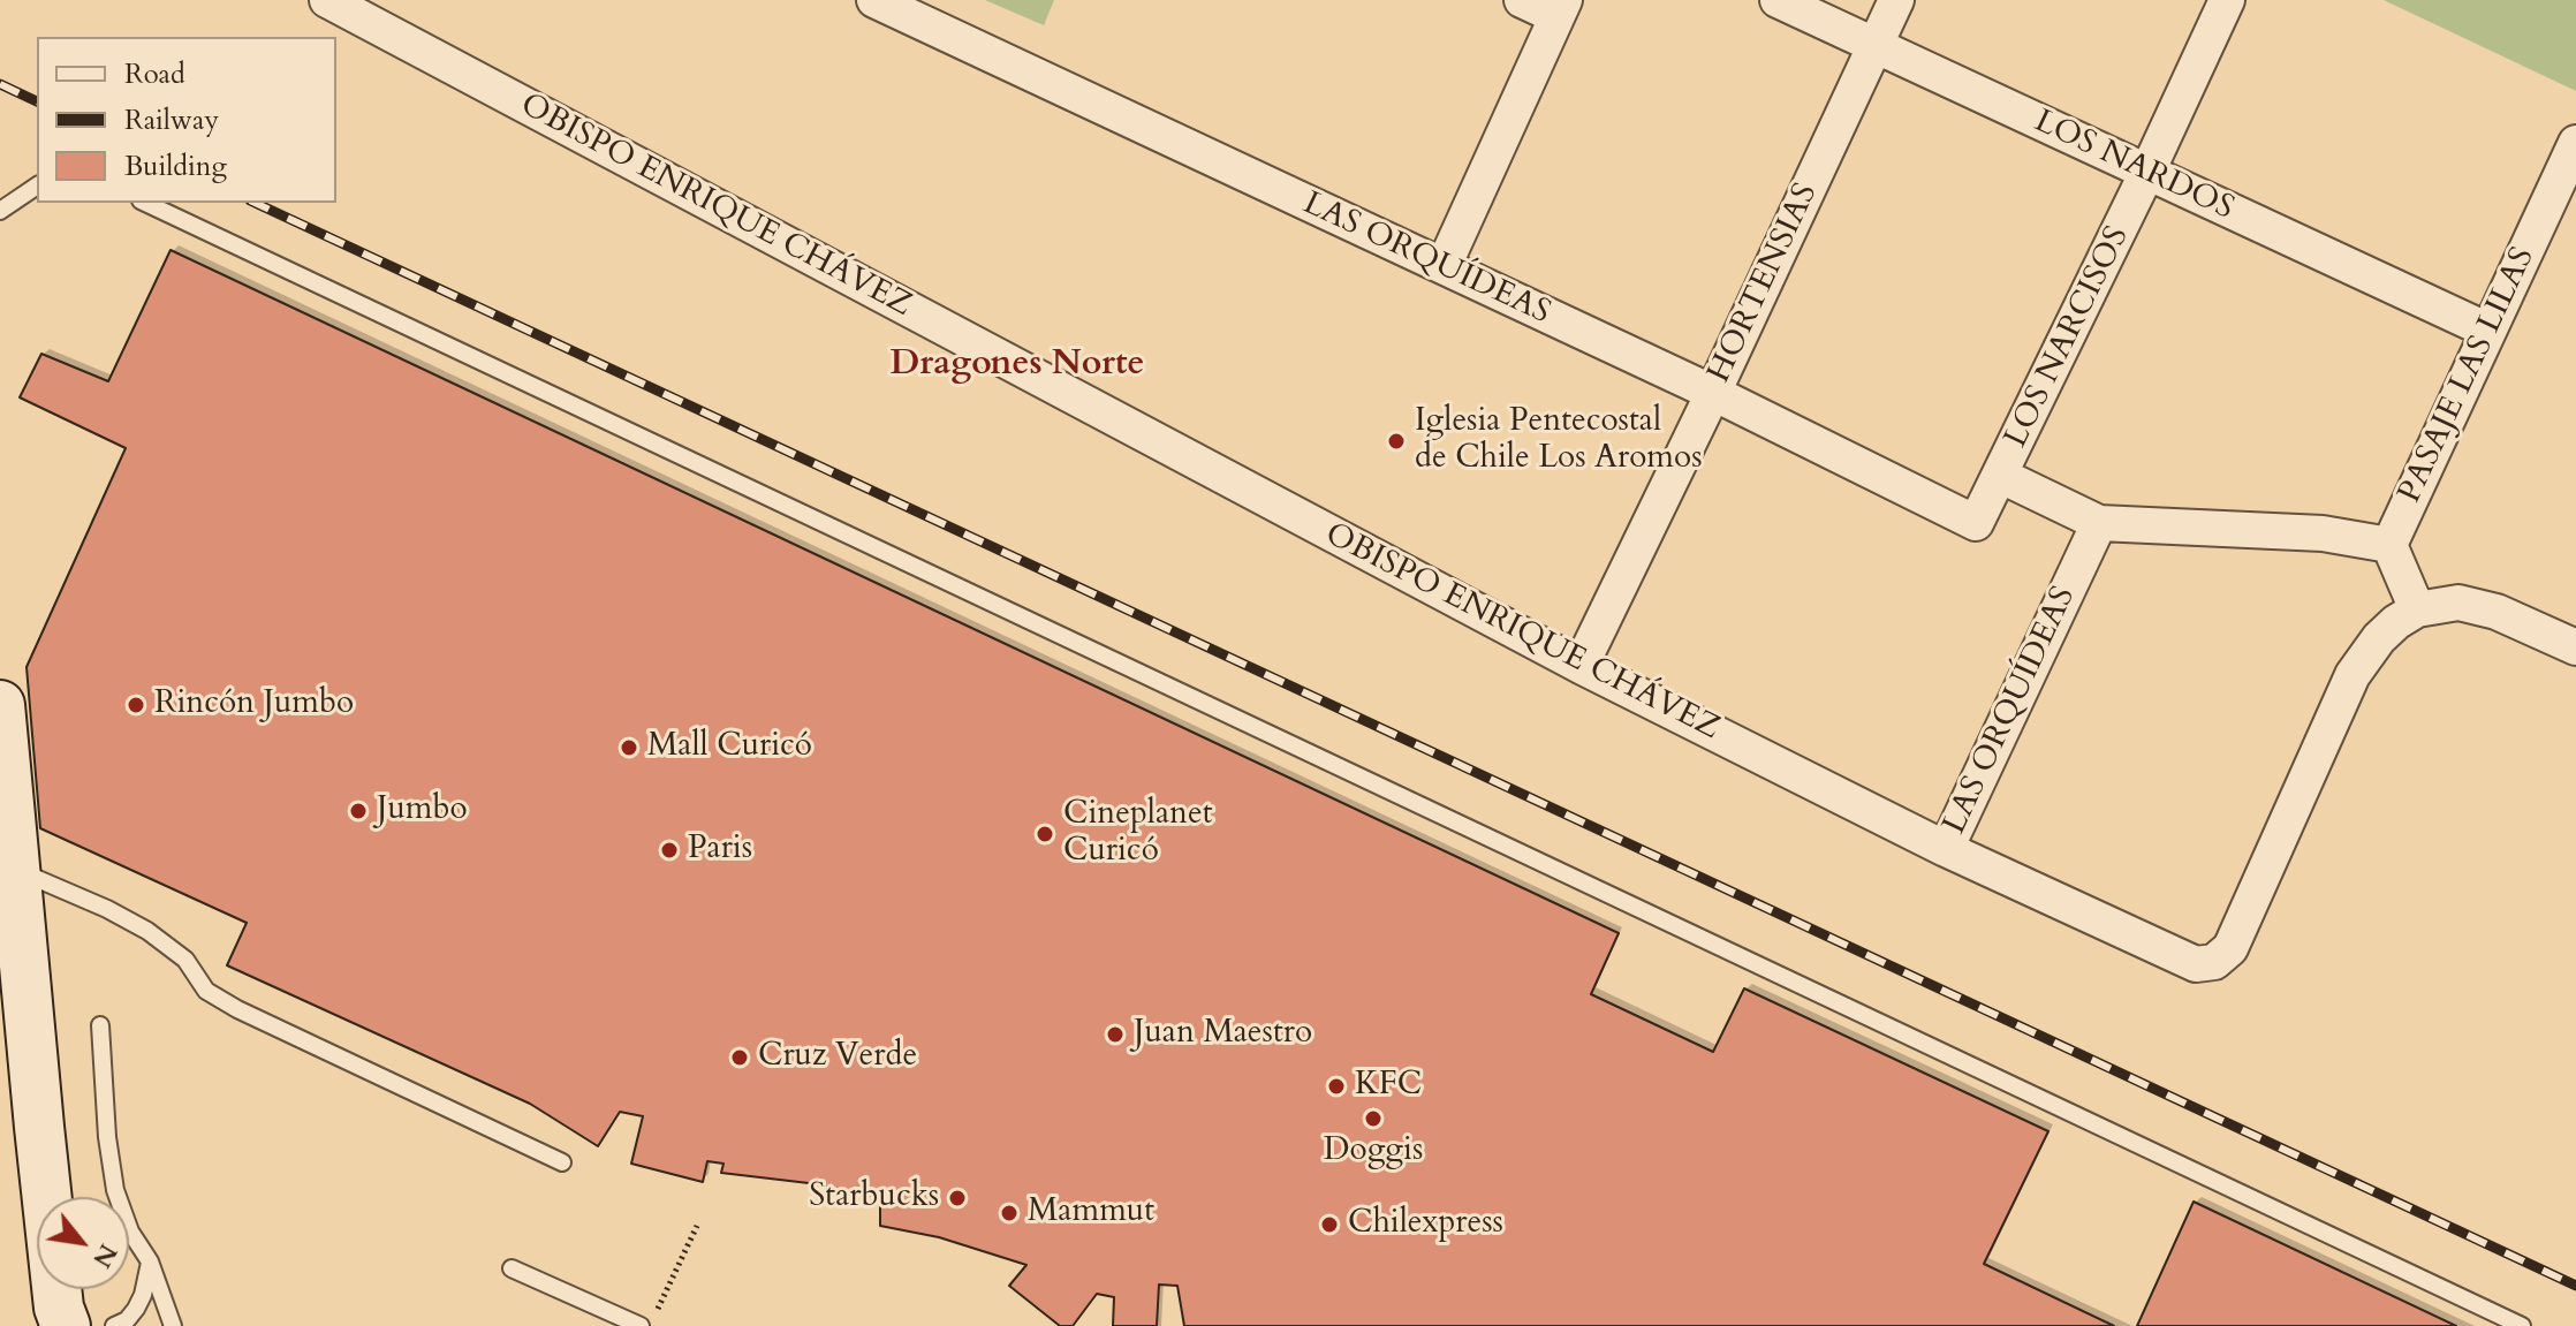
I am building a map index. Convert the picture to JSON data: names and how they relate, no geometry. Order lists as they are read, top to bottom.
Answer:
{
  "streets": {
    "street": [
      "LOS NARDOS",
      "OBISPO ENRIQUE CHÁVEZ",
      "LAS ORQUÍDEAS",
      "HORTENSIAS",
      "LOS NARCISOS",
      "PASAJE LAS LILAS"
    ]
  },
  "crossings": [
    ["LOS NARDOS", "HORTENSIAS"],
    ["LOS NARDOS", "LOS NARCISOS"],
    ["LOS NARDOS", "PASAJE LAS LILAS"],
    ["OBISPO ENRIQUE CHÁVEZ", "LAS ORQUÍDEAS"],
    ["OBISPO ENRIQUE CHÁVEZ", "HORTENSIAS"],
    ["OBISPO ENRIQUE CHÁVEZ", "PASAJE LAS LILAS"],
    ["LAS ORQUÍDEAS", "HORTENSIAS"],
    ["LAS ORQUÍDEAS", "LOS NARCISOS"]
  ],
  "districts": ["Dragones Norte"],
  "places": [
    "Iglesia Pentecostal de Chile Los Aromos",
    "Rincón Jumbo",
    "Mall Curicó",
    "Jumbo",
    "Cineplanet Curicó",
    "Paris",
    "Juan Maestro",
    "Cruz Verde",
    "KFC",
    "Doggis",
    "Starbucks",
    "Mammut",
    "Chilexpress"
  ],
  "legend": ["Road", "Railway", "Building"],
  "north": "bottom right"
}
